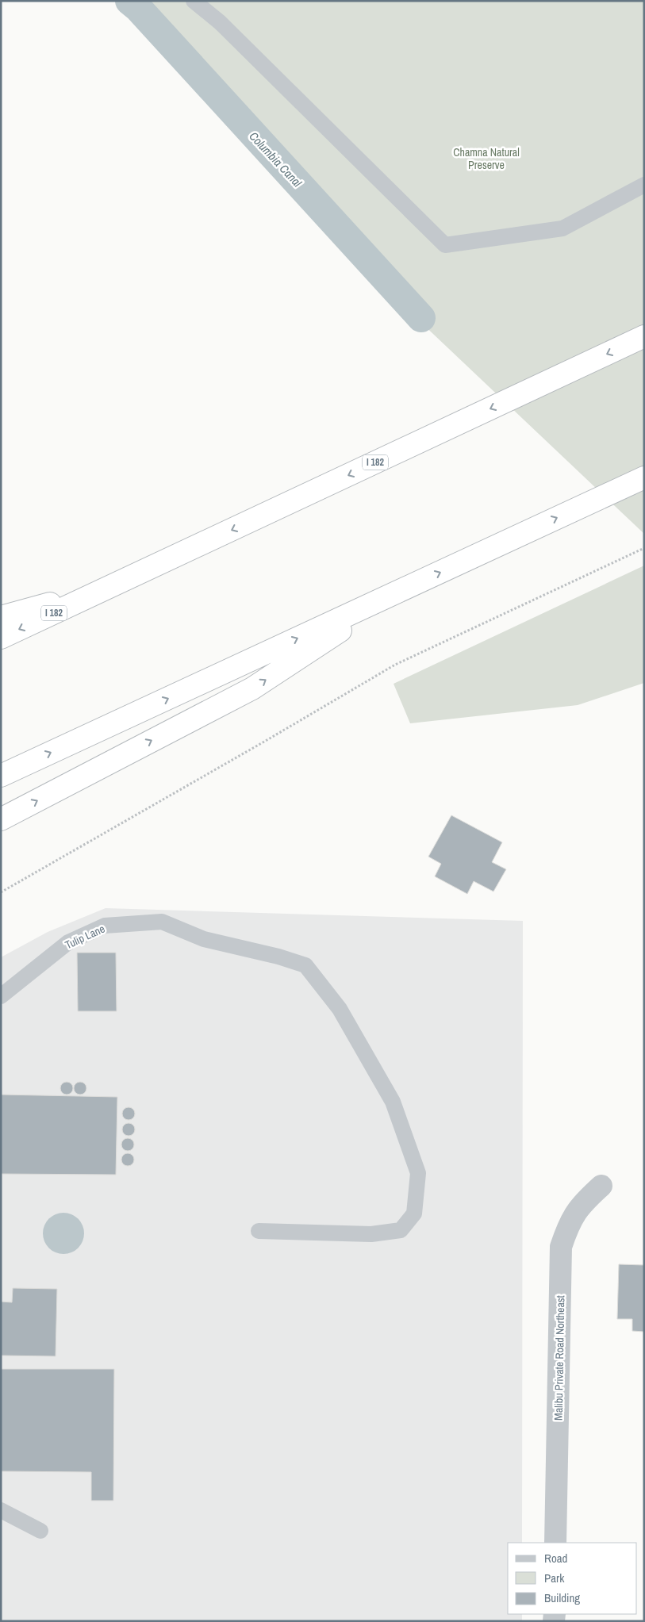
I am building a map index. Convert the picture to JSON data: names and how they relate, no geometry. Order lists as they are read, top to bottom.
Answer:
{
  "streets": {
    "highway": ["I 182"],
    "street": ["Malibu Private Road Northeast"],
    "lane": ["Tulip Lane"]
  },
  "water": ["Columbia Canal"],
  "parks": ["Chamna Natural Preserve"],
  "legend": ["Road", "Park", "Building"]
}
